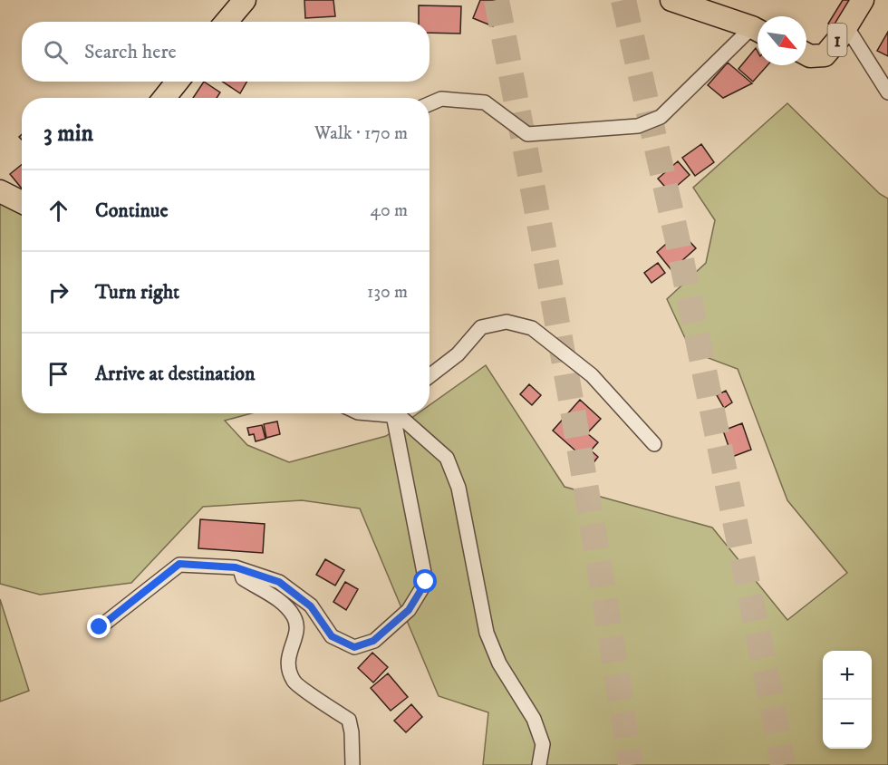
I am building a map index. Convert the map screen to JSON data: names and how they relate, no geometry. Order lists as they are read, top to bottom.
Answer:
{
  "streets": {
    "main road": ["1"]
  },
  "north": "bottom right",
  "page": {
    "search": "Search here",
    "heading": ["3 min", "Walk · 170 m"],
    "list": [
      ["Continue", "40 m"],
      ["Turn right", "130 m"],
      "Arrive at destination"
    ],
    "map_buttons": ["+", "−"]
  }
}
